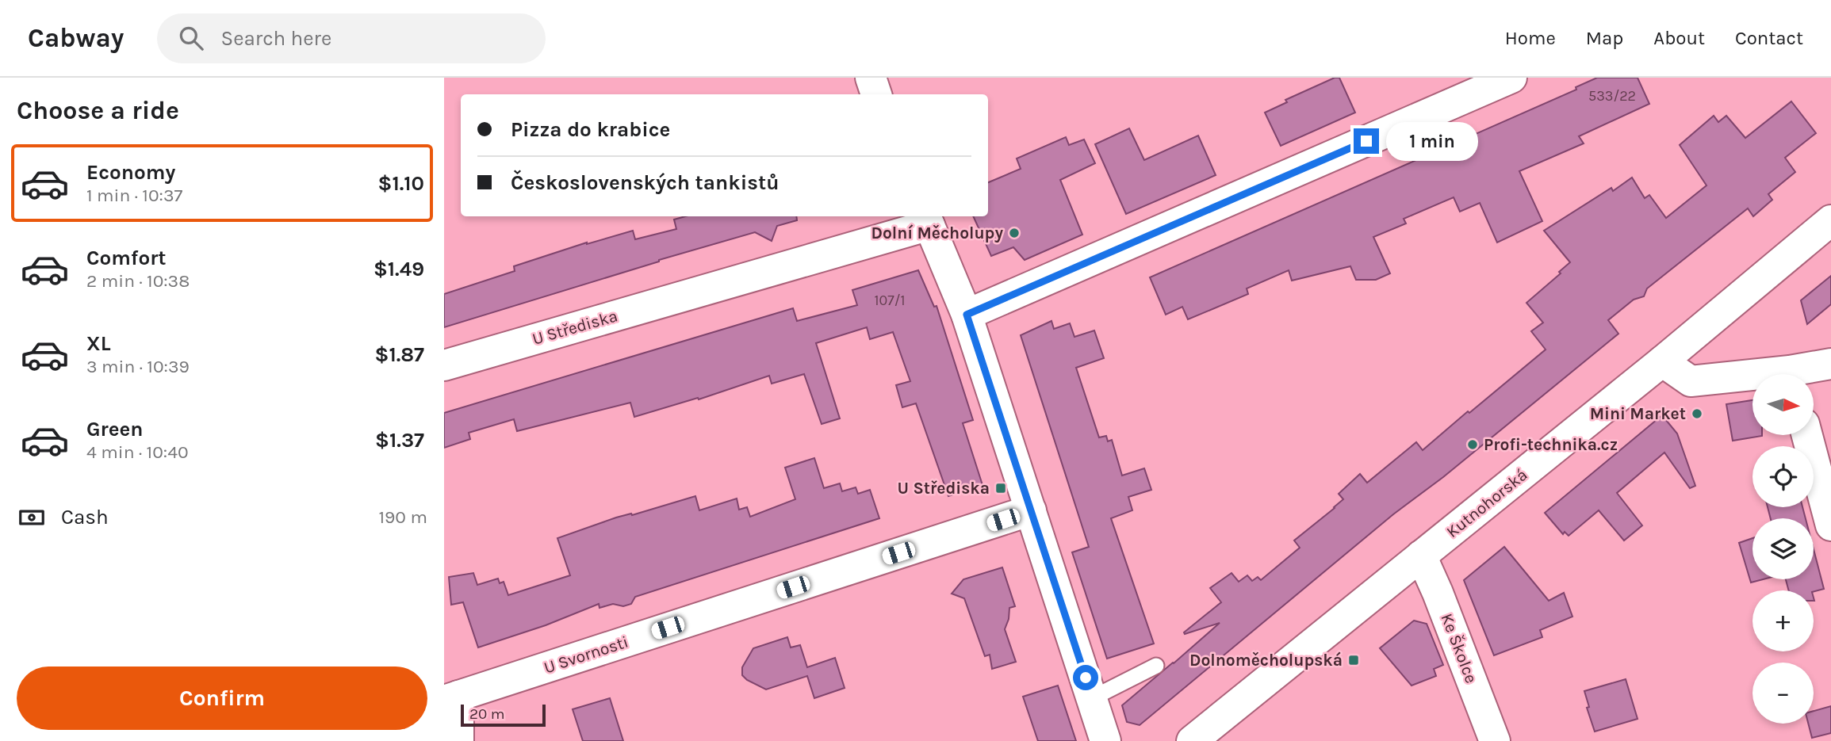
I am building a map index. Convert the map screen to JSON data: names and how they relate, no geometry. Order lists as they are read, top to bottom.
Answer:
{
  "streets": {
    "street": [
      "U Střediska",
      "Kutnohorská",
      "Ke Školce",
      "U Svornosti"
    ]
  },
  "crossings": [
    ["Kutnohorská", "Ke Školce"]
  ],
  "places": {
    "other": ["Dolní Měcholupy", "Mini Market", "Profi-technika.cz"],
    "transit": ["U Střediska", "Dolnoměcholupská"]
  },
  "house_numbers": ["533/22", "107/1"],
  "scale_bar": "20 m",
  "north": "right",
  "page": {
    "header": "Cabway",
    "search": "Search here",
    "nav": [
      "Home",
      "Map",
      "About",
      "Contact"
    ],
    "heading": "Choose a ride",
    "banner": ["Pizza do krabice", "Československých tankistů"],
    "bubble": "1 min",
    "list": [
      {
        "name": "Economy",
        "note": "1 min · 10:37",
        "value": "$1.10"
      },
      {
        "name": "Comfort",
        "note": "2 min · 10:38",
        "value": "$1.49"
      },
      {
        "name": "XL",
        "note": "3 min · 10:39",
        "value": "$1.87"
      },
      {
        "name": "Green",
        "note": "4 min · 10:40",
        "value": "$1.37"
      }
    ],
    "map_buttons": ["+", "−"],
    "pay": ["Cash", "190 m"],
    "buttons": "Confirm",
    "scale": "20 m"
  }
}
